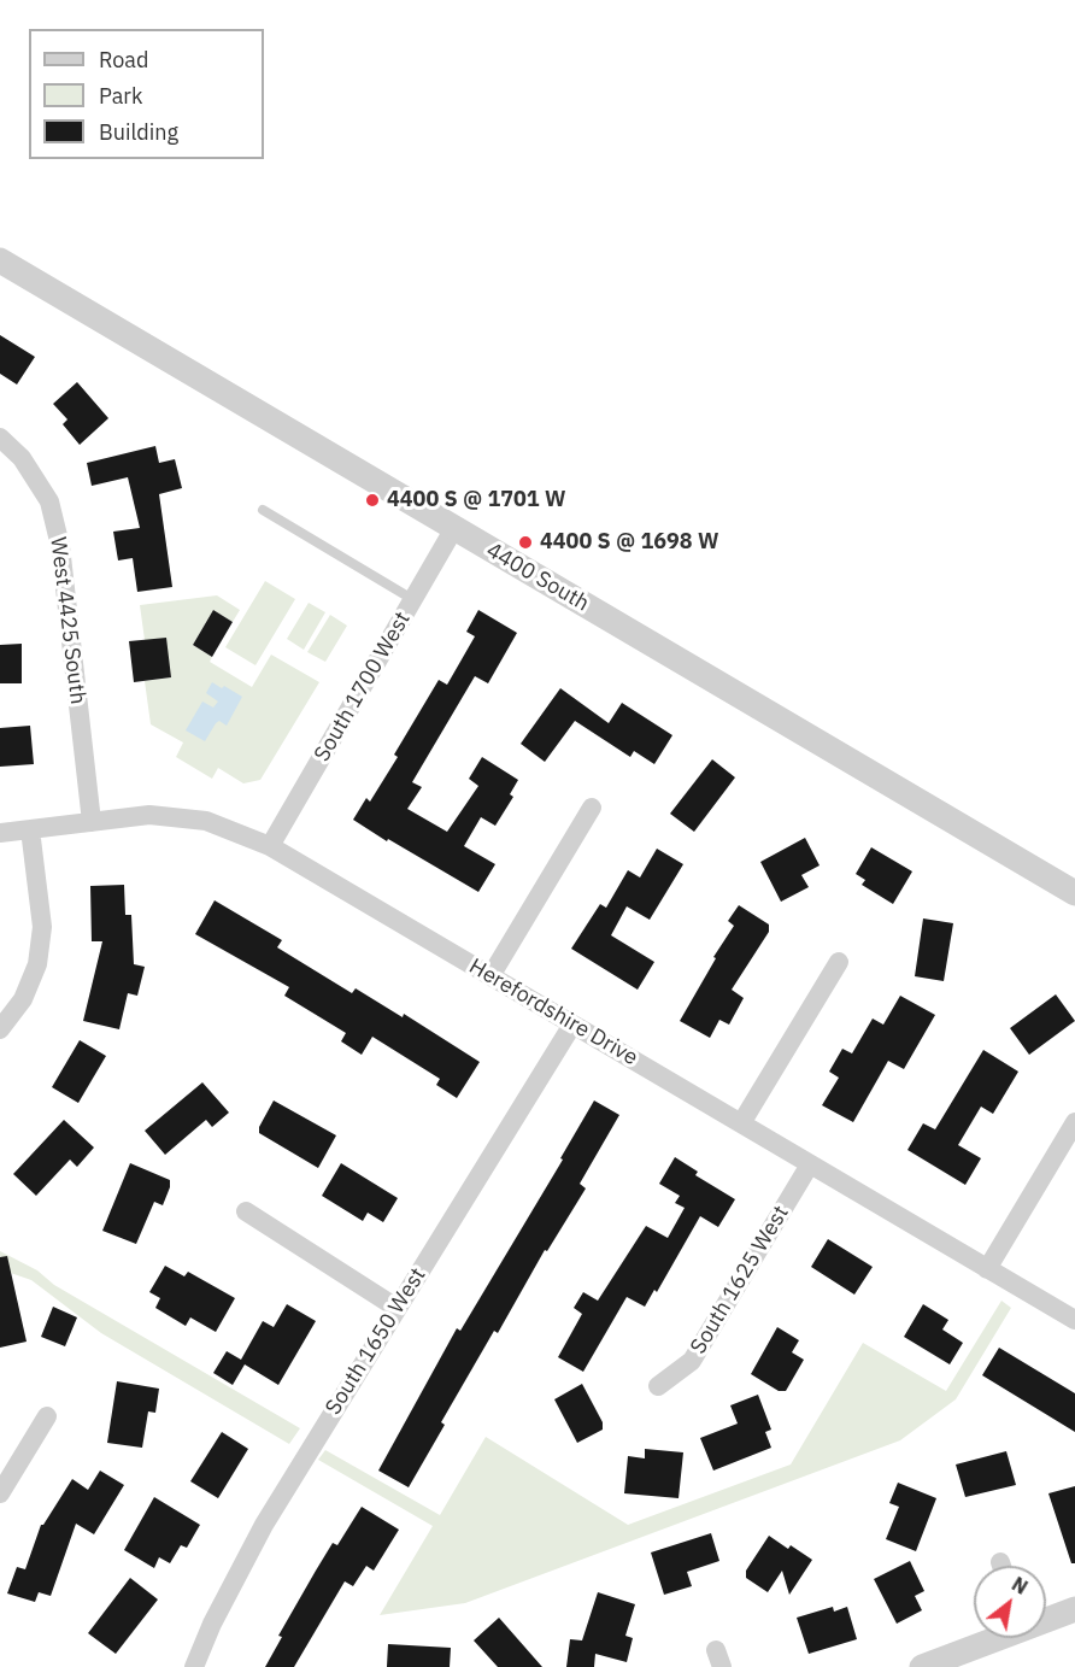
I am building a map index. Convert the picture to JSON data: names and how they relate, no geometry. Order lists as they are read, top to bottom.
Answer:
{
  "streets": {
    "street": [
      "4400 South",
      "West 4425 South",
      "South 1700 West",
      "Herefordshire Drive",
      "South 1625 West",
      "South 1650 West"
    ]
  },
  "crossings": [
    ["4400 South", "South 1700 West"],
    ["West 4425 South", "Herefordshire Drive"],
    ["South 1700 West", "Herefordshire Drive"],
    ["Herefordshire Drive", "South 1625 West"],
    ["Herefordshire Drive", "South 1650 West"]
  ],
  "places": ["4400 S @ 1701 W", "4400 S @ 1698 W"],
  "legend": ["Road", "Park", "Building"],
  "north": "top right"
}
